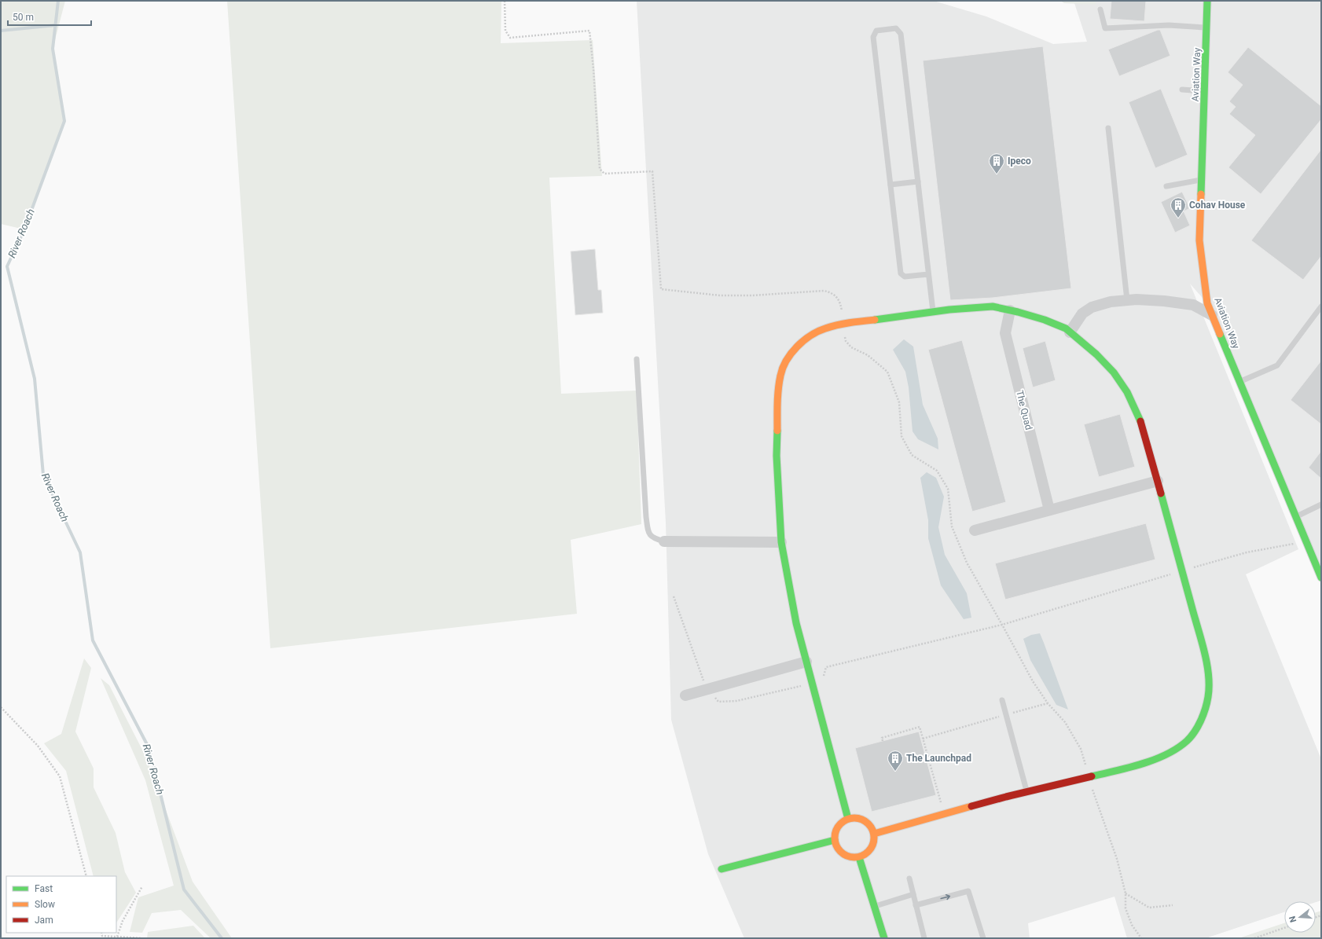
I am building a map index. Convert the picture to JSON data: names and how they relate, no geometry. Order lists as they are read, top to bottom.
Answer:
{
  "streets": {
    "street": ["Aviation Way", "The Quad"]
  },
  "water": ["River Roach"],
  "places": {
    "building": ["Ipeco", "Cohav House", "The Launchpad"]
  },
  "legend": ["Fast", "Slow", "Jam"],
  "scale_bar": "50 m",
  "north": "left"
}
